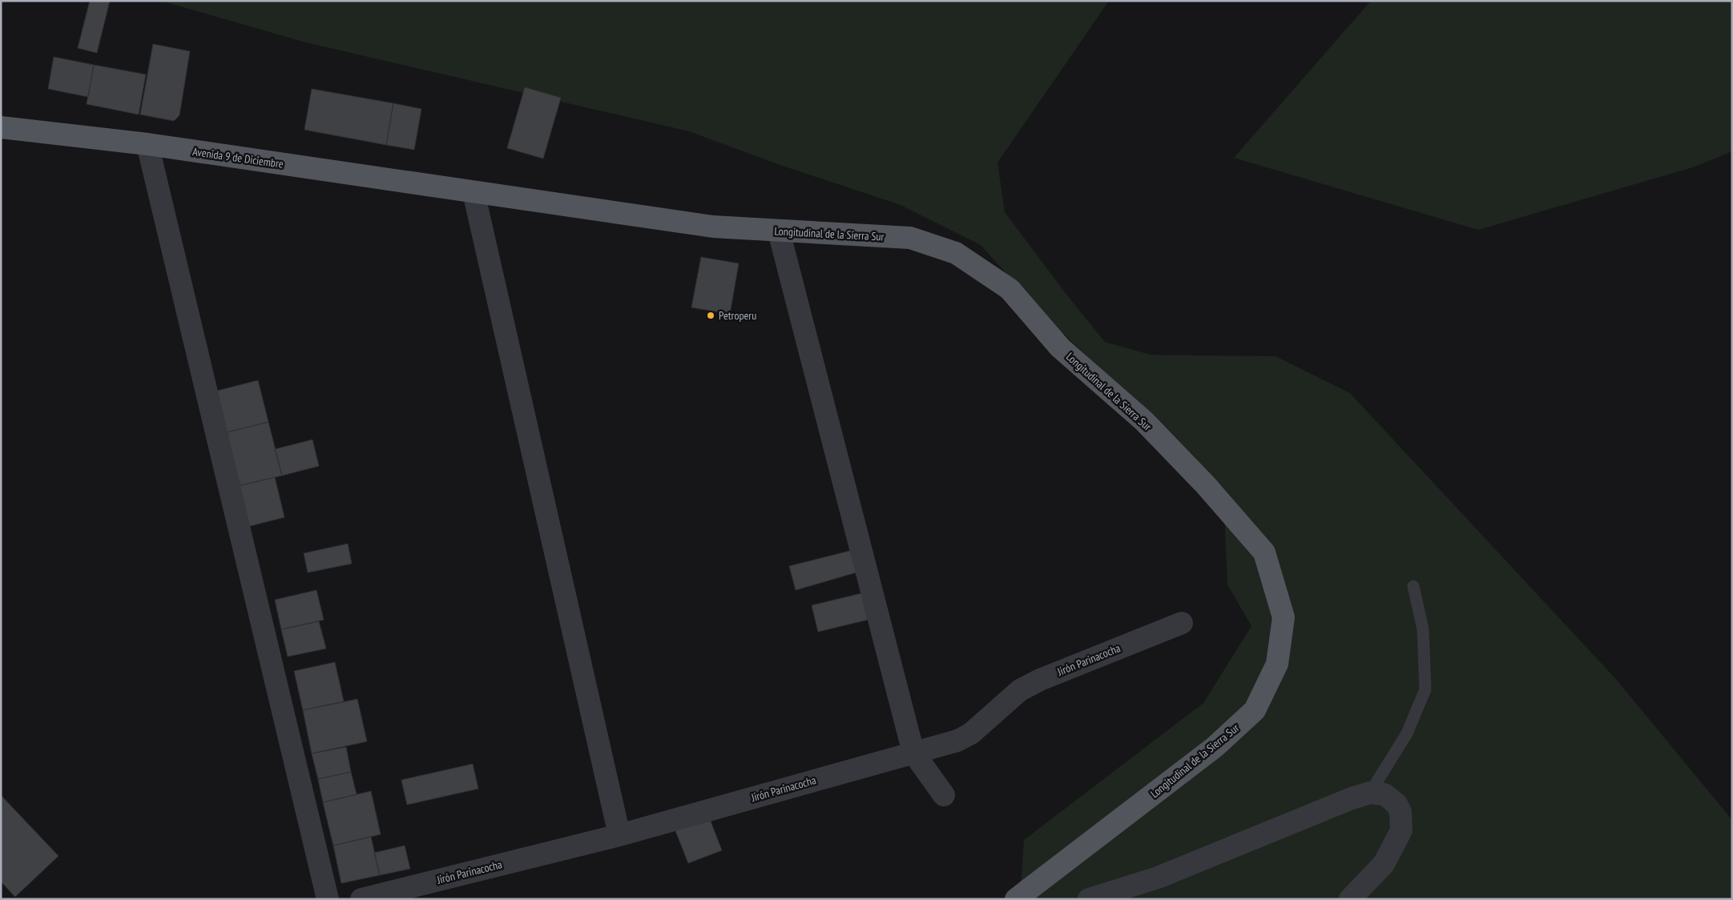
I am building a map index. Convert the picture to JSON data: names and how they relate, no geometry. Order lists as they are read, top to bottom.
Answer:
{
  "streets": {
    "main road": ["Avenida 9 de Diciembre", "Longitudinal de la Sierra Sur"],
    "street": ["Jirón Parinacocha"]
  },
  "crossings": [
    ["Avenida 9 de Diciembre", "Longitudinal de la Sierra Sur"]
  ],
  "places": ["Petroperu"]
}
